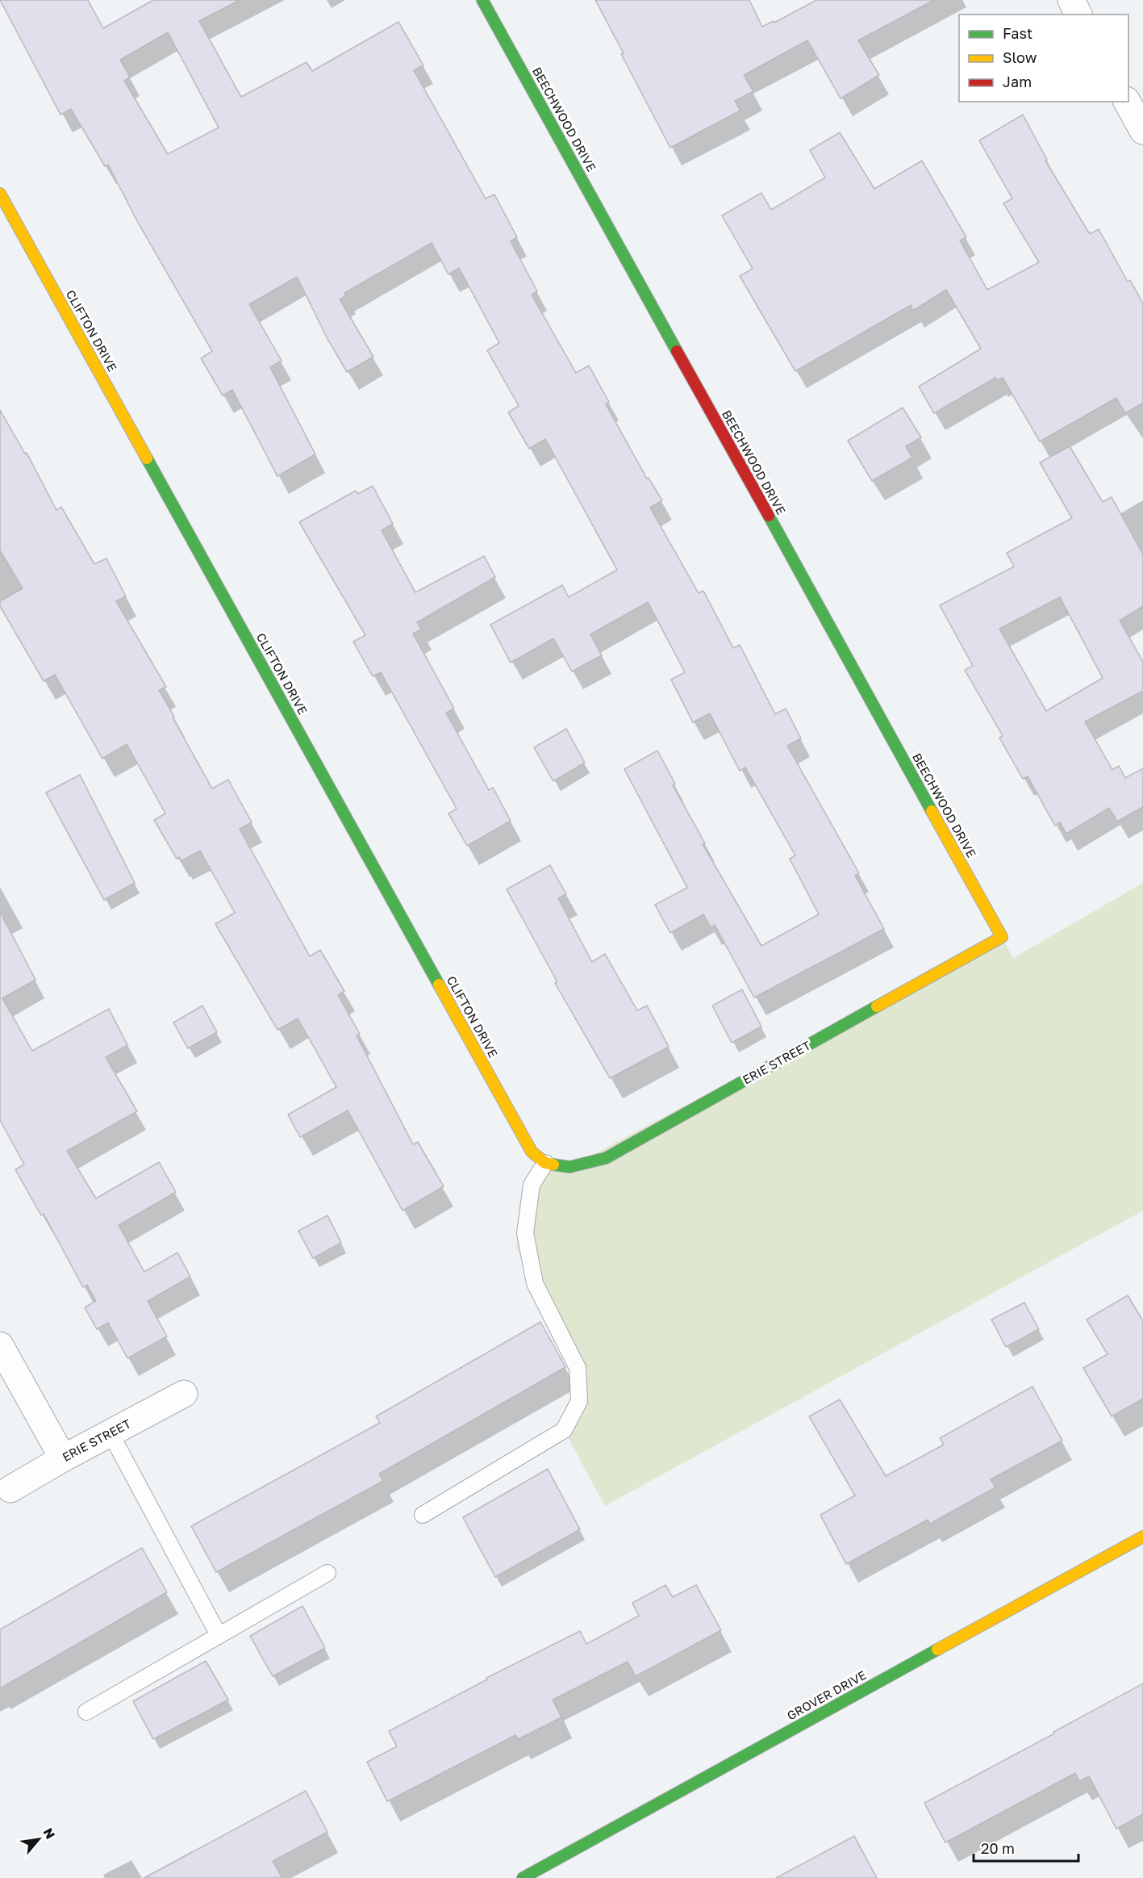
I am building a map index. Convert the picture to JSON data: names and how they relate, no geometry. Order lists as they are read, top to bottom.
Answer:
{
  "streets": {
    "street": [
      "BEECHWOOD DRIVE",
      "CLIFTON DRIVE",
      "ERIE STREET",
      "GROVER DRIVE"
    ]
  },
  "crossings": [
    ["BEECHWOOD DRIVE", "ERIE STREET"],
    ["CLIFTON DRIVE", "ERIE STREET"]
  ],
  "legend": ["Fast", "Slow", "Jam"],
  "scale_bar": "20 m",
  "north": "top right"
}
